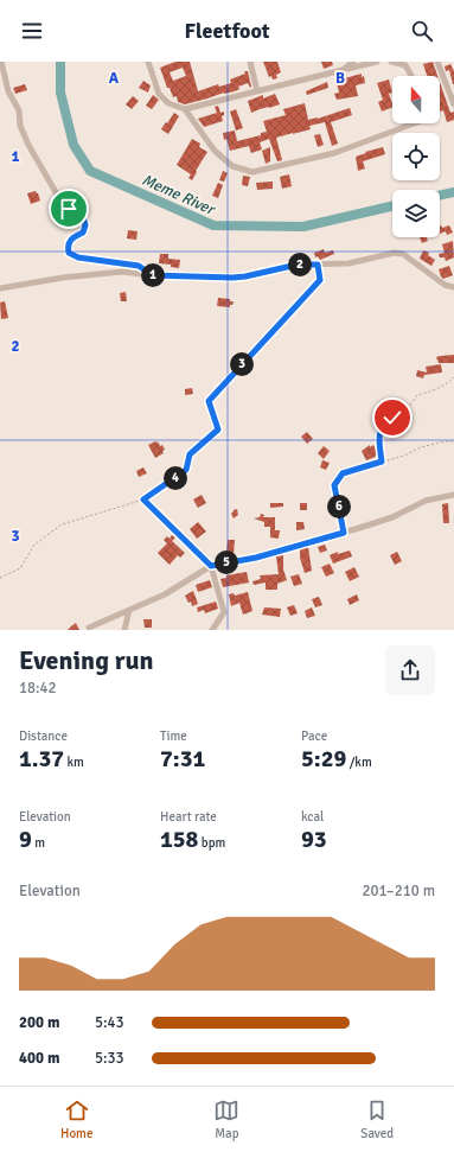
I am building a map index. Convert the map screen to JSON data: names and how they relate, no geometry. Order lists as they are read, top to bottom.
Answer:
{
  "water": ["Meme River"],
  "north": "top",
  "page": {
    "header": "Fleetfoot",
    "pins": [
      "2",
      "1",
      "3",
      "4",
      "6",
      "5"
    ],
    "heading": ["Evening run", "18:42"],
    "stats": [
      ["Distance", "1.37 km"],
      ["Time", "7:31"],
      ["Pace", "5:29 /km"],
      ["Elevation", "9 m"],
      ["Heart rate", "158 bpm"],
      ["kcal", "93"]
    ],
    "chart": ["Elevation", "201–210 m"],
    "list": [
      {
        "name": "200 m",
        "note": "5:43"
      },
      {
        "name": "400 m",
        "note": "5:33"
      }
    ],
    "tabs": ["Home", "Map", "Saved"]
  },
  "grid": {
    "columns": ["A", "B"],
    "rows": ["1", "2", "3"]
  }
}
